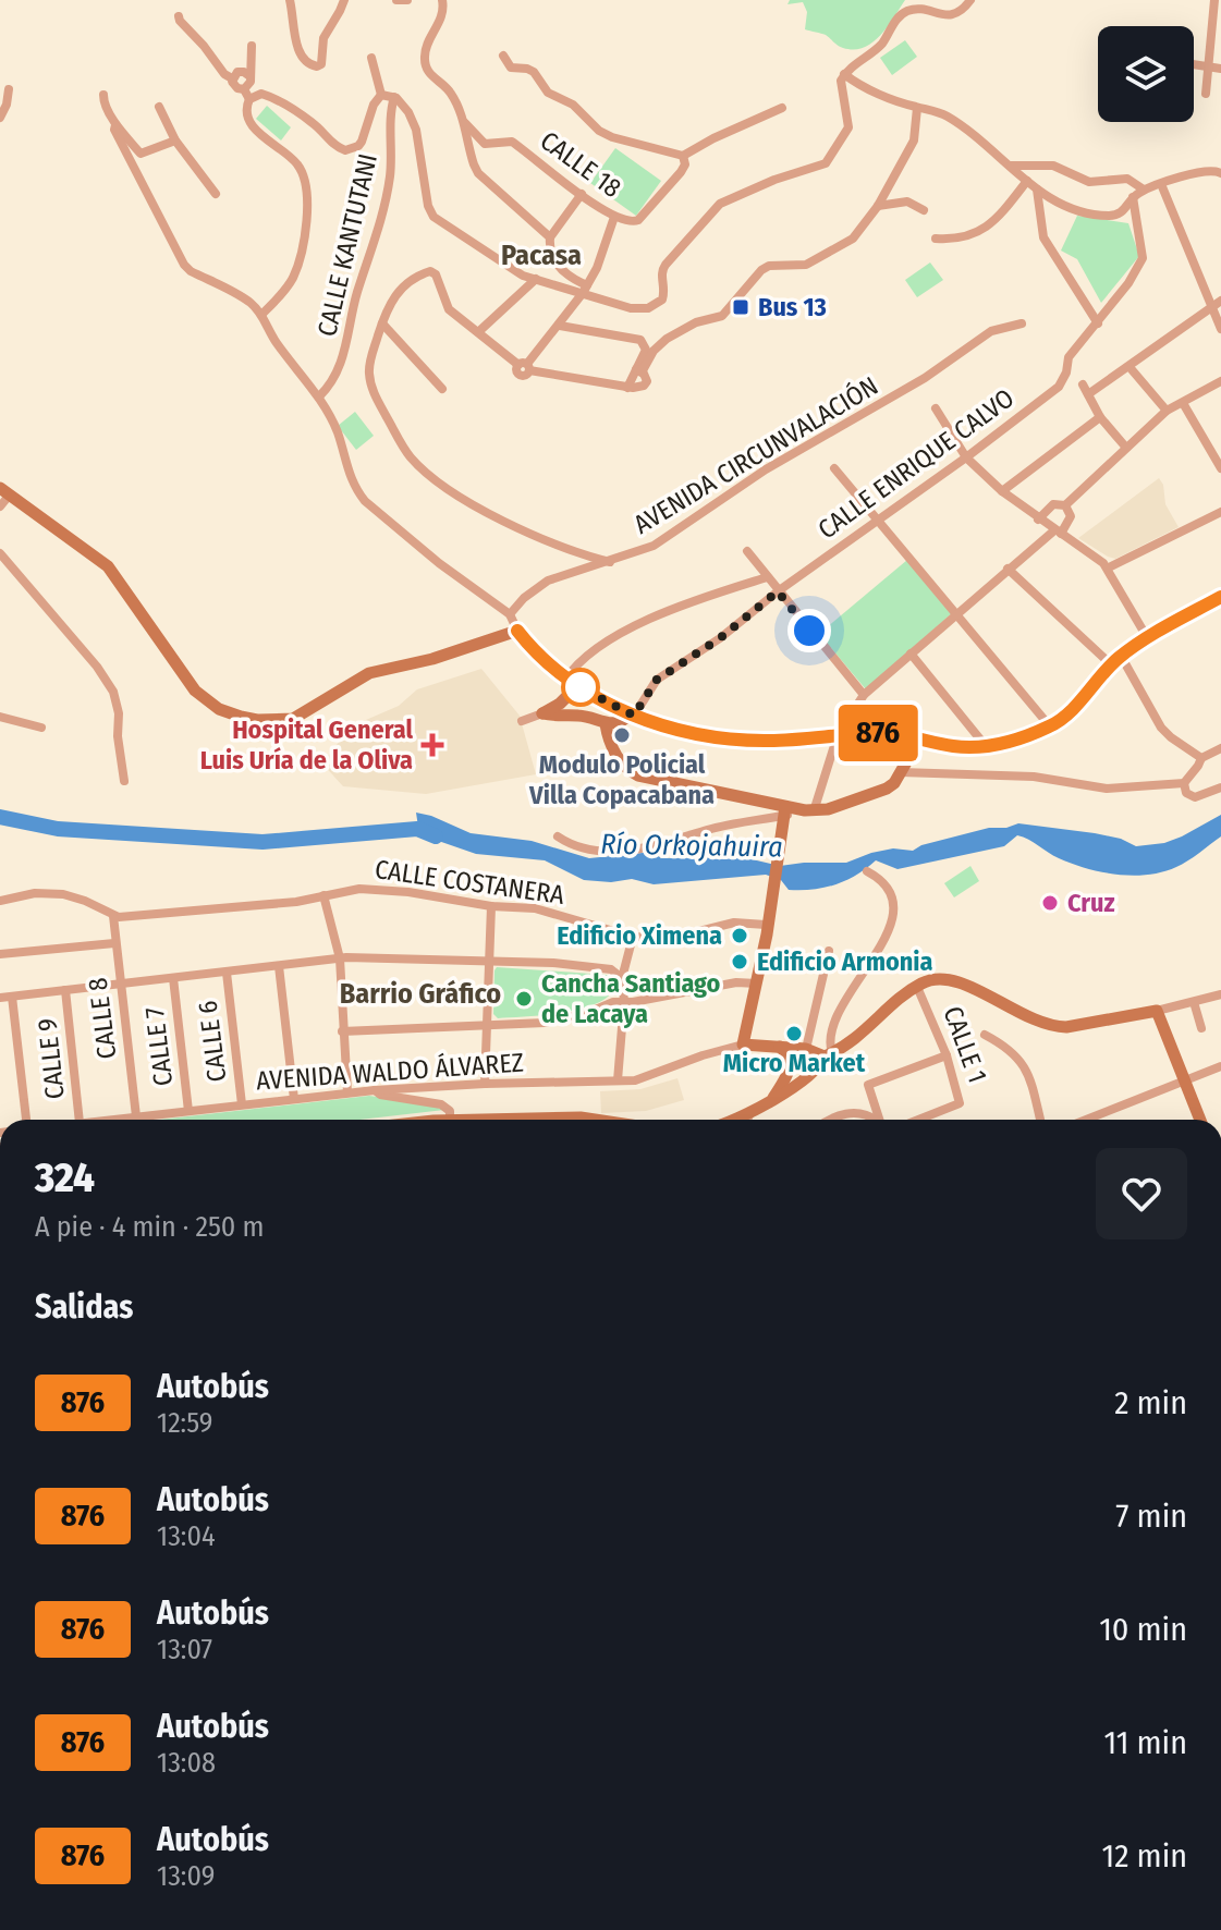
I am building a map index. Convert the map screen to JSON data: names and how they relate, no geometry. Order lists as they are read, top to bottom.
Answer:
{
  "streets": {
    "street": [
      "CALLE 18",
      "CALLE KANTUTANI",
      "AVENIDA CIRCUNVALACIÓN",
      "CALLE ENRIQUE CALVO",
      "CALLE COSTANERA",
      "CALLE 8",
      "CALLE 6",
      "CALLE 1",
      "CALLE 7",
      "CALLE 9",
      "AVENIDA WALDO ÁLVAREZ"
    ]
  },
  "crossings": [
    ["CALLE COSTANERA", "CALLE 8"],
    ["CALLE 8", "AVENIDA WALDO ÁLVAREZ"],
    ["CALLE 6", "AVENIDA WALDO ÁLVAREZ"],
    ["CALLE 7", "AVENIDA WALDO ÁLVAREZ"]
  ],
  "districts": ["Pacasa", "Barrio Gráfico"],
  "water": ["Río Orkojahuira"],
  "places": {
    "transit": ["Bus 13"],
    "other": [
      "Modulo Policial Villa Copacabana",
      "Cruz",
      "Edificio Ximena",
      "Edificio Armonia",
      "Cancha Santiago de Lacaya",
      "Micro Market"
    ],
    "health": ["Hospital General Luis Uría de la Oliva"]
  },
  "lines": ["bus line 876"],
  "page": {
    "on_map": "876",
    "heading": [
      ["324", "A pie · 4 min · 250 m"],
      "Salidas"
    ],
    "list": [
      {
        "mark": "876",
        "name": "Autobús",
        "note": "12:59",
        "value": "2 min"
      },
      {
        "mark": "876",
        "name": "Autobús",
        "note": "13:04",
        "value": "7 min"
      },
      {
        "mark": "876",
        "name": "Autobús",
        "note": "13:07",
        "value": "10 min"
      },
      {
        "mark": "876",
        "name": "Autobús",
        "note": "13:08",
        "value": "11 min"
      },
      {
        "mark": "876",
        "name": "Autobús",
        "note": "13:09",
        "value": "12 min"
      }
    ]
  }
}
